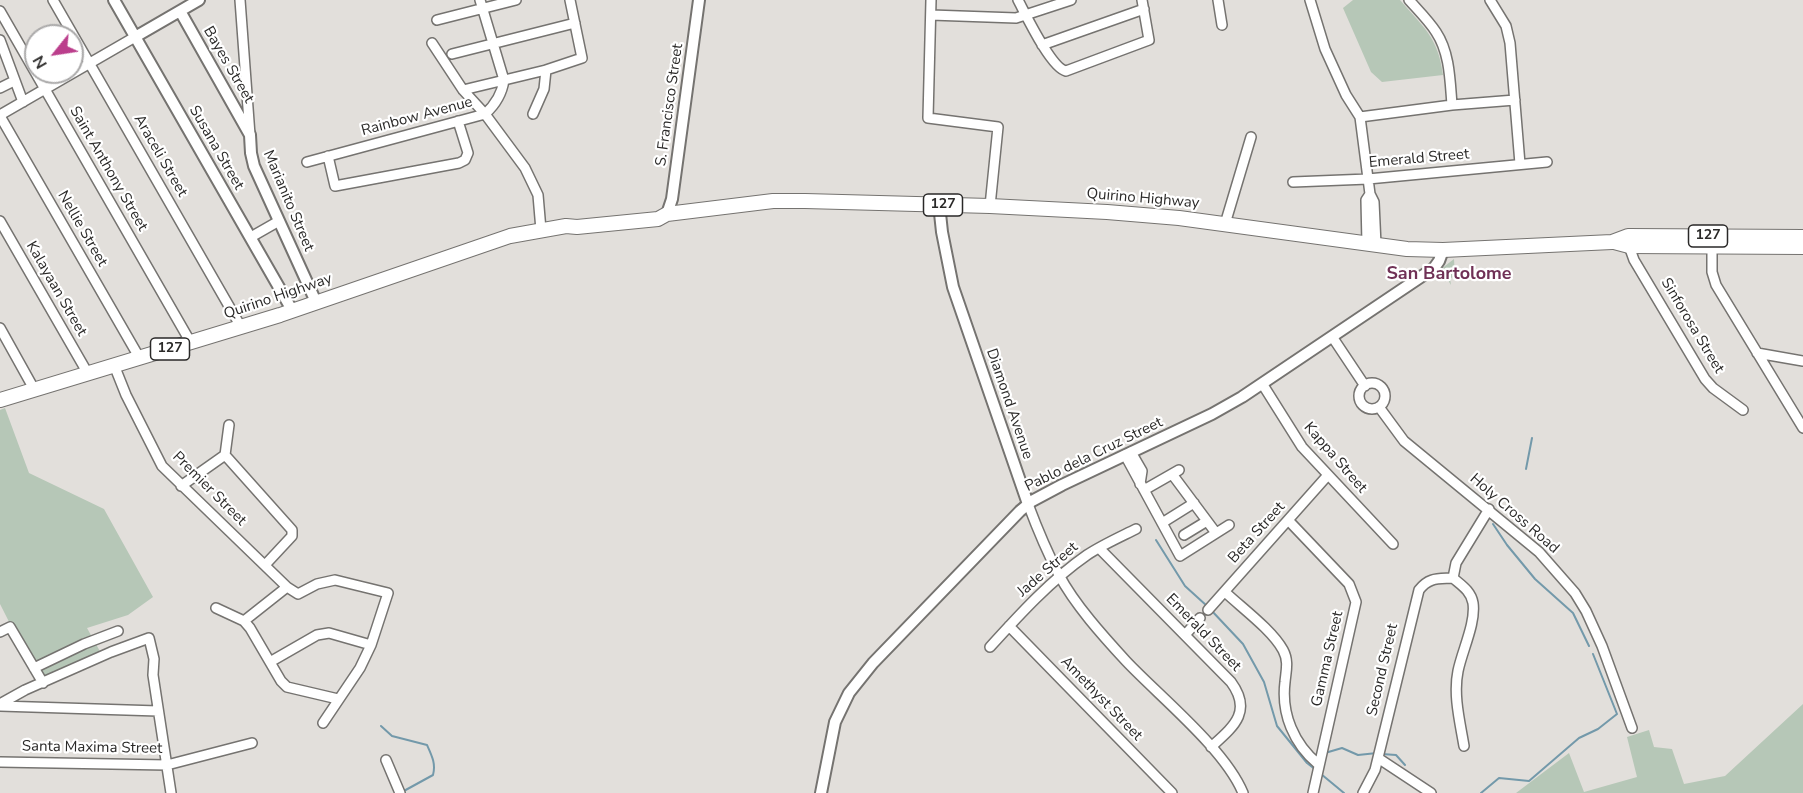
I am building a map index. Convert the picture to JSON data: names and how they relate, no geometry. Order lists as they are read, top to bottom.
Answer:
{
  "streets": {
    "main road": ["Quirino Highway", "127"],
    "street": [
      "Bayes Street",
      "S. Francisco Street",
      "Rainbow Avenue",
      "Susana Street",
      "Araceli Street",
      "Emerald Street",
      "Saint Anthony Street",
      "Marianito Street",
      "Nellie Street",
      "Kalayaan Street",
      "Sinforosa Street",
      "Diamond Avenue",
      "Pablo dela Cruz Street",
      "Kappa Street",
      "Premier Street",
      "Holy Cross Road",
      "Beta Street",
      "Jade Street",
      "Gamma Street",
      "Second Street",
      "Amethyst Street",
      "Santa Maxima Street"
    ]
  },
  "crossings": [
    ["Bayes Street", "Marianito Street"],
    ["S. Francisco Street", "Quirino Highway"],
    ["Susana Street", "Quirino Highway"],
    ["Araceli Street", "Quirino Highway"],
    ["Emerald Street", "Diamond Avenue"],
    ["Emerald Street", "Jade Street"],
    ["Saint Anthony Street", "Quirino Highway"],
    ["Quirino Highway", "Marianito Street"],
    ["Quirino Highway", "Nellie Street"],
    ["Quirino Highway", "Kalayaan Street"],
    ["Quirino Highway", "Sinforosa Street"],
    ["Quirino Highway", "Diamond Avenue"],
    ["Quirino Highway", "Pablo dela Cruz Street"],
    ["Quirino Highway", "Premier Street"],
    ["Diamond Avenue", "Pablo dela Cruz Street"],
    ["Diamond Avenue", "Jade Street"],
    ["Pablo dela Cruz Street", "Kappa Street"],
    ["Kappa Street", "Beta Street"],
    ["Beta Street", "Gamma Street"],
    ["Jade Street", "Amethyst Street"]
  ],
  "districts": ["San Bartolome"],
  "north": "bottom left"
}
